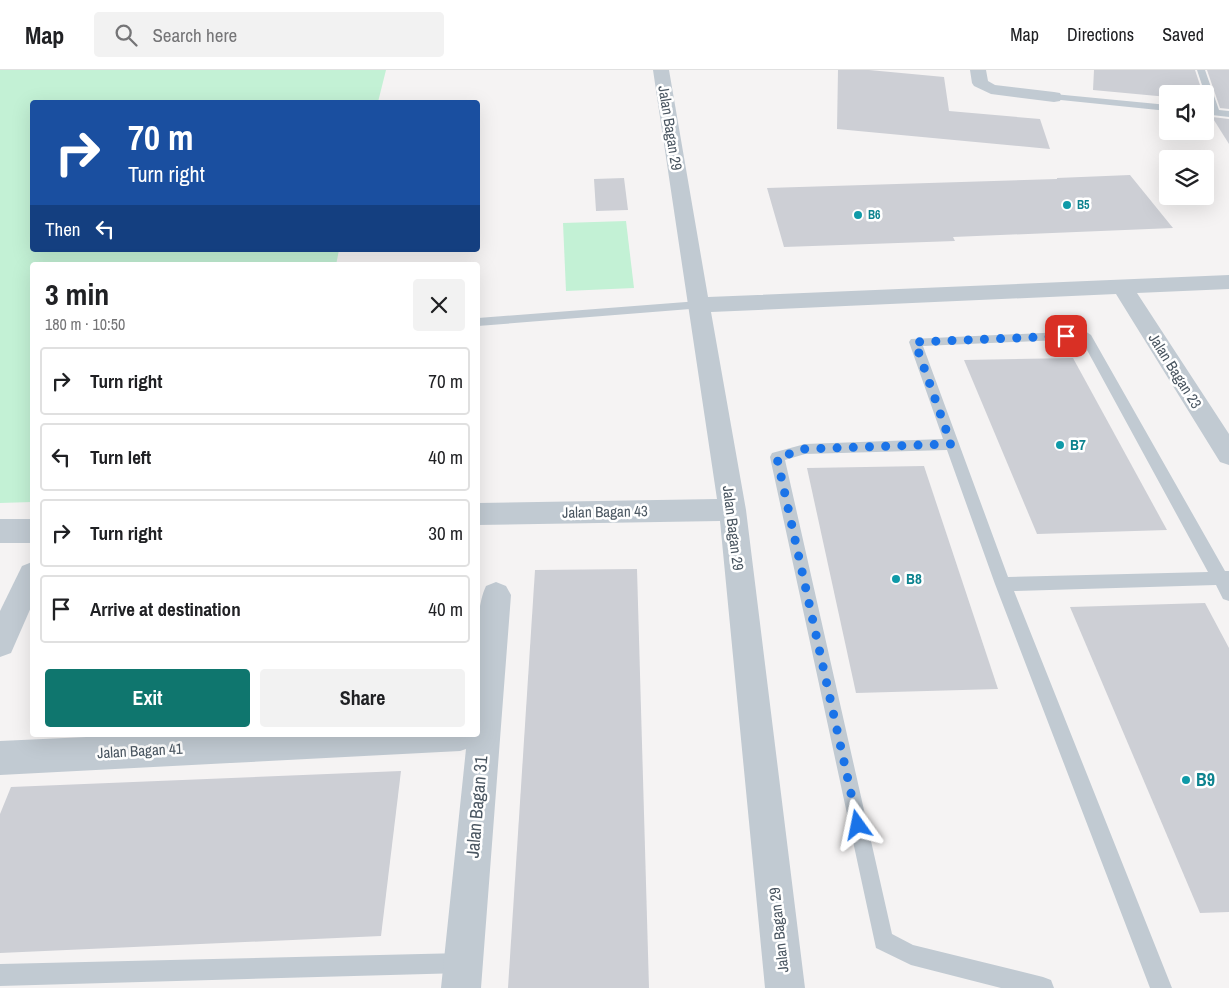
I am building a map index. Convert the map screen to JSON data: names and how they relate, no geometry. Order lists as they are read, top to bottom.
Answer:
{
  "streets": {
    "street": [
      "Jalan Bagan 29",
      "Jalan Bagan 23",
      "Jalan Bagan 43",
      "Jalan Bagan 41",
      "Jalan Bagan 31"
    ]
  },
  "crossings": [
    ["Jalan Bagan 29", "Jalan Bagan 43"]
  ],
  "places": [
    "B5",
    "B6",
    "B7",
    "B8",
    "B9"
  ],
  "page": {
    "header": "Map",
    "search": "Search here",
    "nav": ["Map", "Directions", "Saved"],
    "turn": ["70 m", "Turn right"],
    "then": "Then",
    "heading": ["3 min", "180 m · 10:50"],
    "list": [
      {
        "name": "Turn right",
        "value": "70 m"
      },
      {
        "name": "Turn left",
        "value": "40 m"
      },
      {
        "name": "Turn right",
        "value": "30 m"
      },
      {
        "name": "Arrive at destination",
        "value": "40 m"
      }
    ],
    "buttons": ["Exit", "Share"]
  }
}
